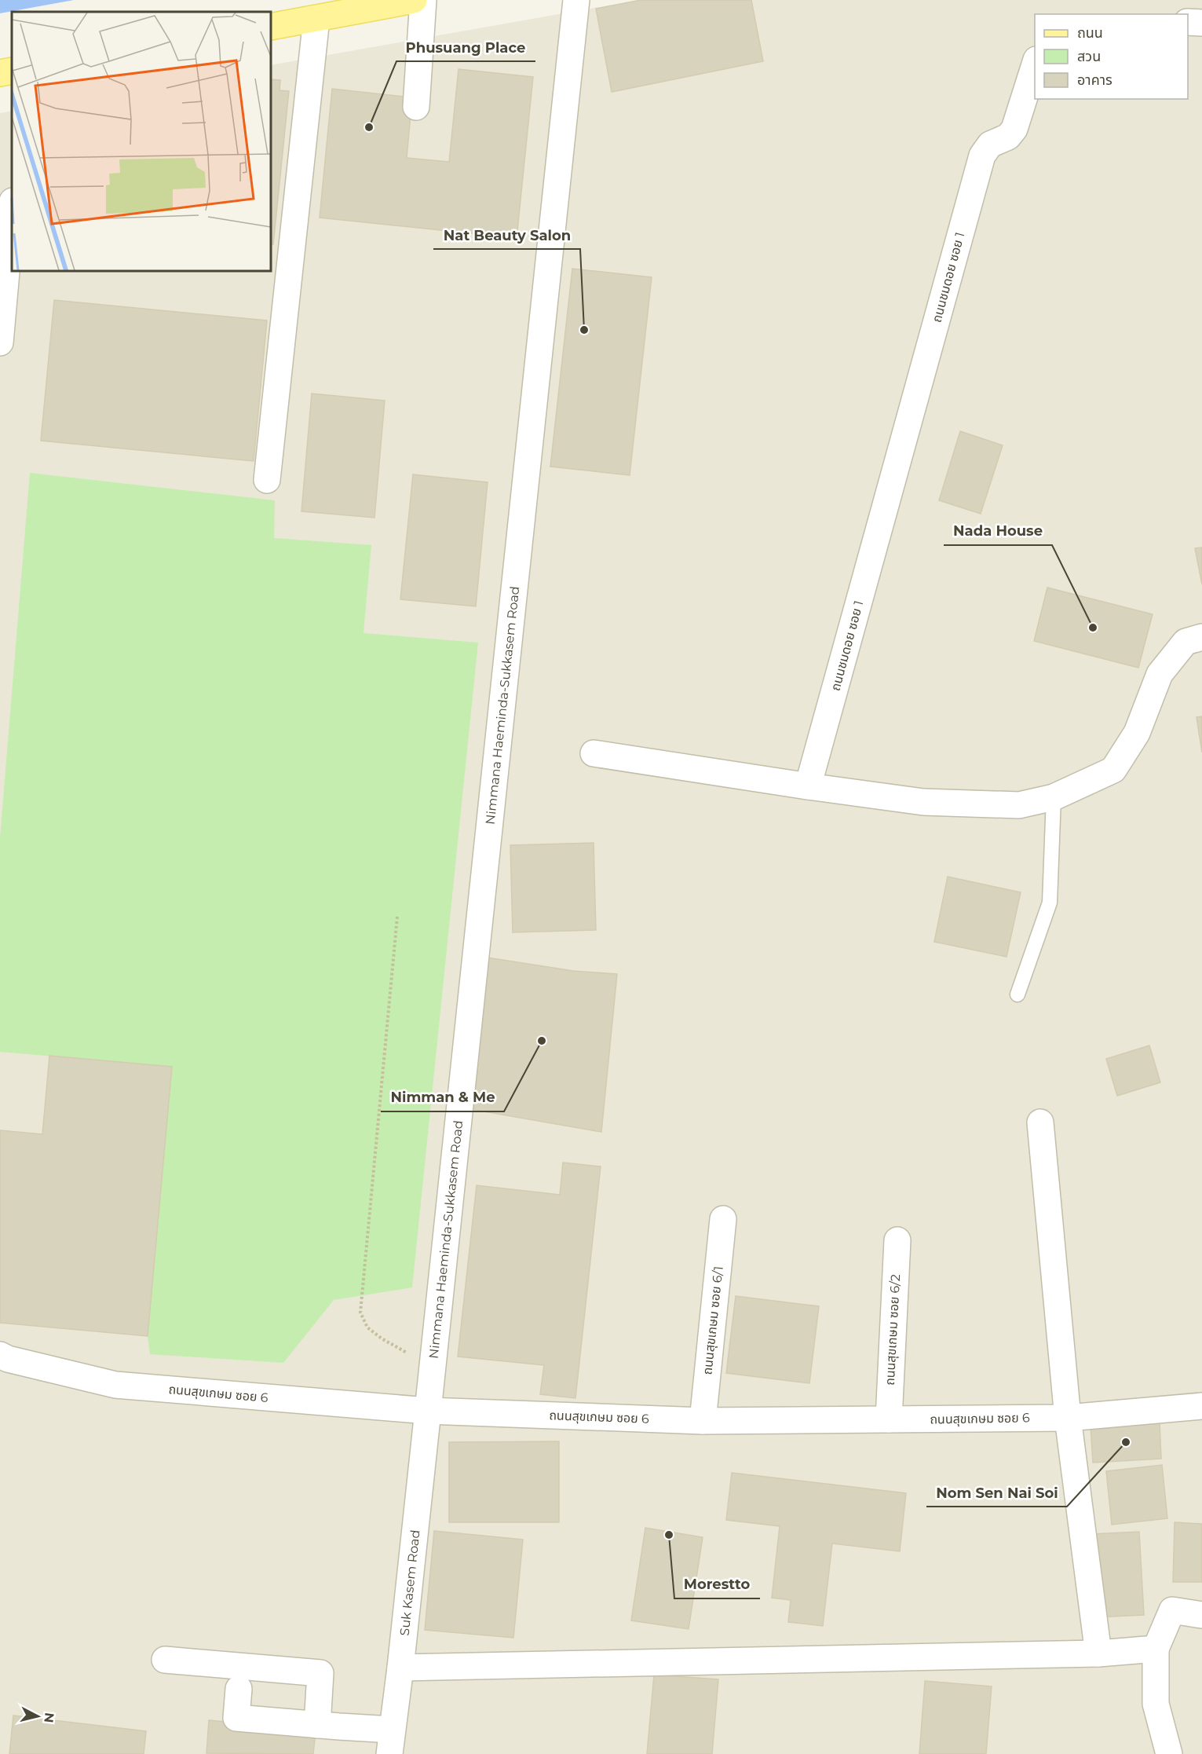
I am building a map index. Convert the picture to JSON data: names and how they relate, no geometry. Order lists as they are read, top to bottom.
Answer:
{
  "streets": {
    "street": [
      "ถนนชมดอย ซอย 1",
      "Nimmana Haeminda-Sukkasem Road",
      "ถนนสุขเกษม ซอย 6/1",
      "ถนนสุขเกษม ซอย 6/2",
      "ถนนสุขเกษม ซอย 6",
      "Suk Kasem Road"
    ]
  },
  "crossings": [
    ["Nimmana Haeminda-Sukkasem Road", "ถนนสุขเกษม ซอย 6"],
    ["Nimmana Haeminda-Sukkasem Road", "Suk Kasem Road"],
    ["ถนนสุขเกษม ซอย 6/1", "ถนนสุขเกษม ซอย 6"],
    ["ถนนสุขเกษม ซอย 6/2", "ถนนสุขเกษม ซอย 6"],
    ["ถนนสุขเกษม ซอย 6", "Suk Kasem Road"]
  ],
  "places": [
    "Phusuang Place",
    "Nat Beauty Salon",
    "Nada House",
    "Nimman & Me",
    "Nom Sen Nai Soi",
    "Morestto"
  ],
  "legend": ["ถนน", "สวน", "อาคาร"],
  "north": "right"
}
